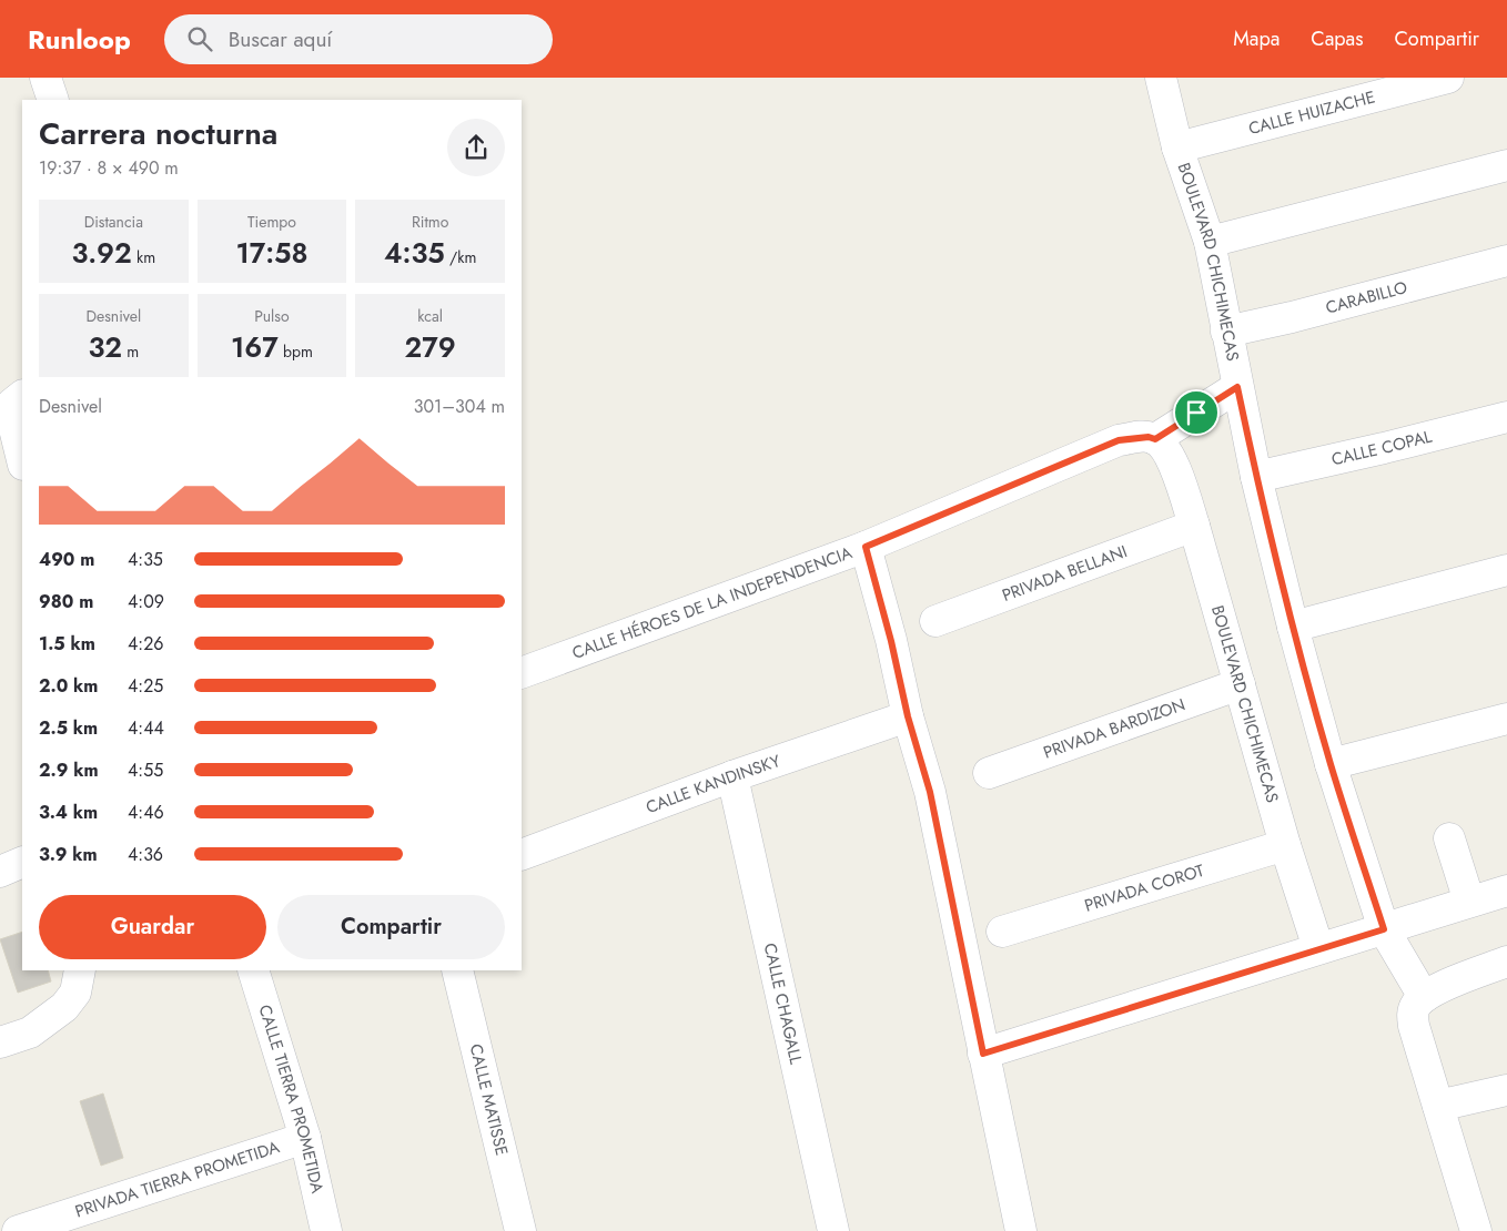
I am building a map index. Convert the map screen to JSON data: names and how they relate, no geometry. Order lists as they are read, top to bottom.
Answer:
{
  "streets": {
    "street": [
      "CALLE HUIZACHE",
      "BOULEVARD CHICHIMECAS",
      "CARABILLO",
      "CALLE COPAL",
      "PRIVADA BELLANI",
      "CALLE HÉROES DE LA INDEPENDENCIA",
      "PRIVADA BARDIZON",
      "CALLE KANDINSKY",
      "PRIVADA COROT",
      "CALLE CHAGALL",
      "CALLE TIERRA PROMETIDA",
      "CALLE MATISSE",
      "PRIVADA TIERRA PROMETIDA"
    ]
  },
  "crossings": [
    ["CALLE HUIZACHE", "BOULEVARD CHICHIMECAS"],
    ["BOULEVARD CHICHIMECAS", "CARABILLO"],
    ["BOULEVARD CHICHIMECAS", "CALLE COPAL"],
    ["BOULEVARD CHICHIMECAS", "PRIVADA BELLANI"],
    ["BOULEVARD CHICHIMECAS", "CALLE HÉROES DE LA INDEPENDENCIA"],
    ["BOULEVARD CHICHIMECAS", "PRIVADA BARDIZON"],
    ["BOULEVARD CHICHIMECAS", "PRIVADA COROT"],
    ["CALLE KANDINSKY", "CALLE CHAGALL"],
    ["CALLE TIERRA PROMETIDA", "PRIVADA TIERRA PROMETIDA"]
  ],
  "page": {
    "header": "Runloop",
    "search": "Buscar aquí",
    "nav": ["Mapa", "Capas", "Compartir"],
    "heading": ["Carrera nocturna", "19:37 · 8 × 490 m"],
    "stats": [
      ["Distancia", "3.92 km"],
      ["Tiempo", "17:58"],
      ["Ritmo", "4:35 /km"],
      ["Desnivel", "32 m"],
      ["Pulso", "167 bpm"],
      ["kcal", "279"]
    ],
    "chart": ["Desnivel", "301–304 m"],
    "list": [
      {
        "name": "490 m",
        "note": "4:35"
      },
      {
        "name": "980 m",
        "note": "4:09"
      },
      {
        "name": "1.5 km",
        "note": "4:26"
      },
      {
        "name": "2.0 km",
        "note": "4:25"
      },
      {
        "name": "2.5 km",
        "note": "4:44"
      },
      {
        "name": "2.9 km",
        "note": "4:55"
      },
      {
        "name": "3.4 km",
        "note": "4:46"
      },
      {
        "name": "3.9 km",
        "note": "4:36"
      }
    ],
    "buttons": ["Guardar", "Compartir"]
  }
}
